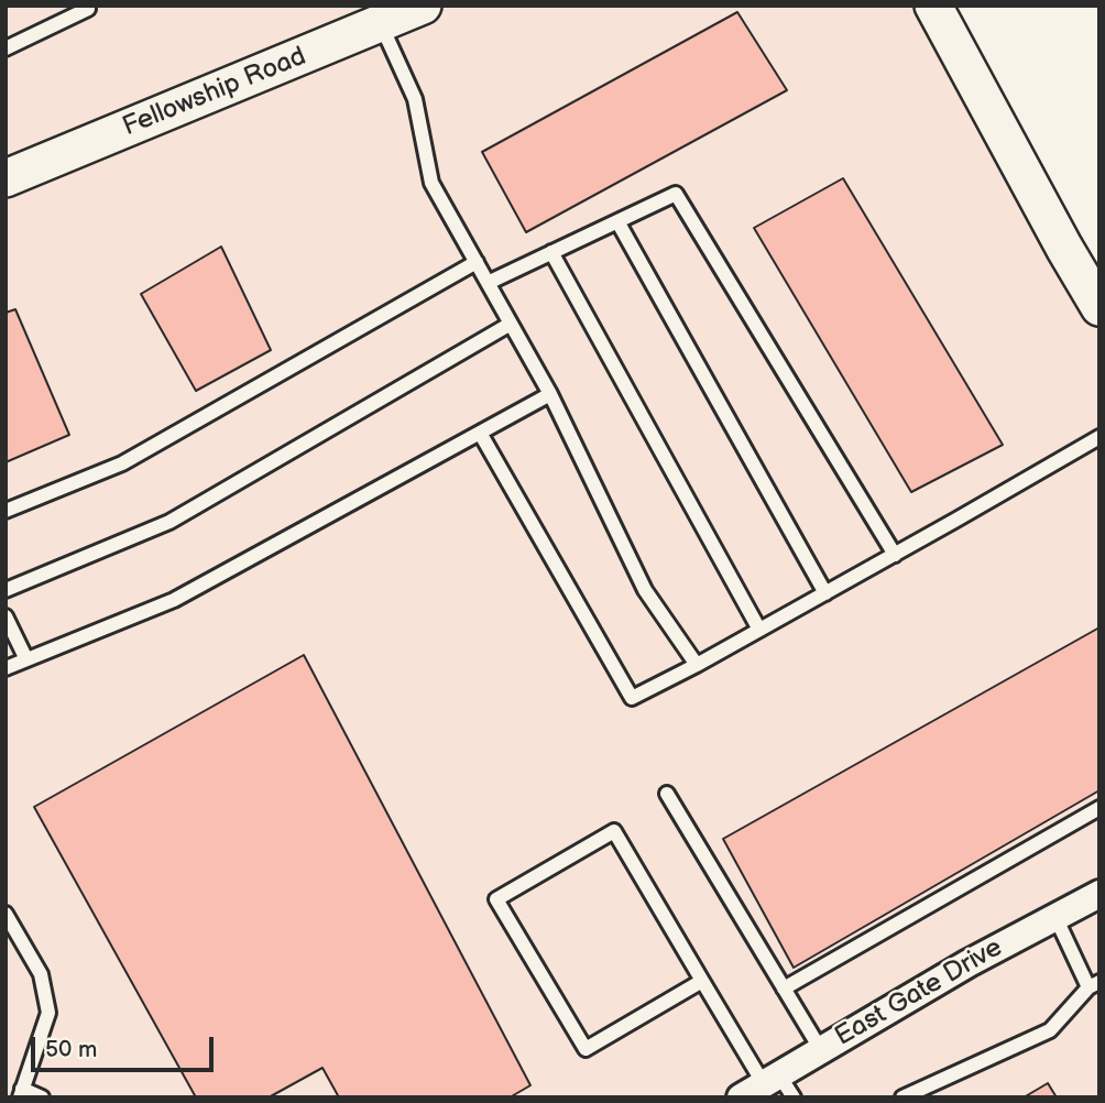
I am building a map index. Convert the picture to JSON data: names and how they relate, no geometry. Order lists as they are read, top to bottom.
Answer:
{
  "streets": {
    "street": ["Fellowship Road", "East Gate Drive"]
  },
  "scale_bar": "50 m"
}
